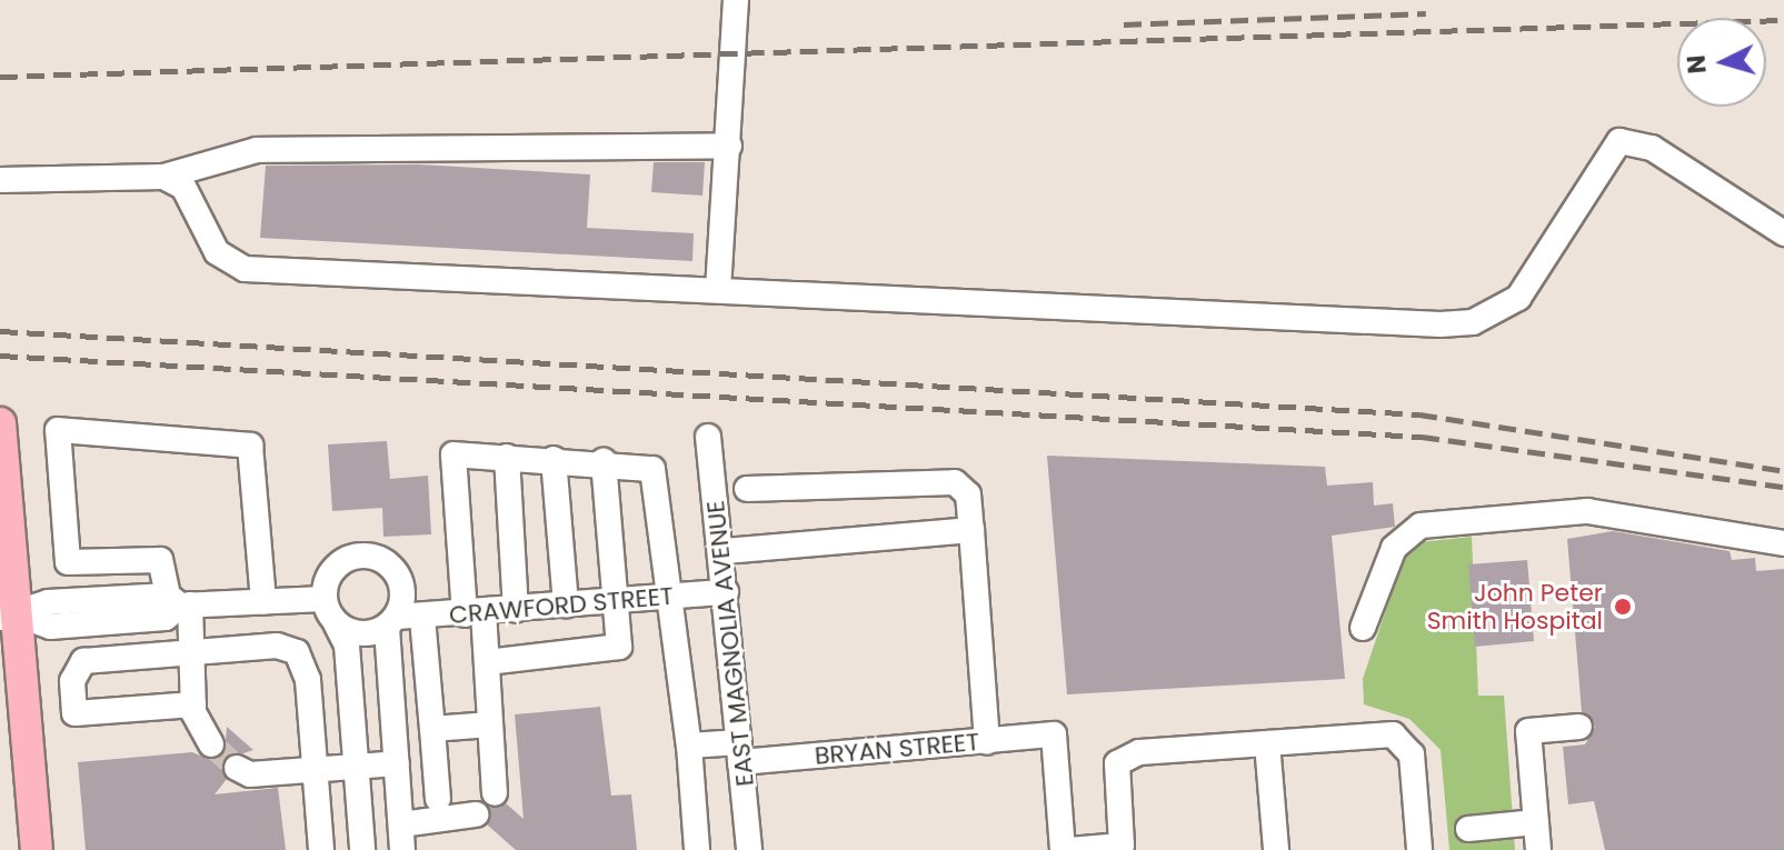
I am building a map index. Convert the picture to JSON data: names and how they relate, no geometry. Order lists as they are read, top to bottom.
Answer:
{
  "streets": {
    "street": ["CRAWFORD STREET", "EAST MAGNOLIA AVENUE", "BRYAN STREET"]
  },
  "crossings": [
    ["CRAWFORD STREET", "EAST MAGNOLIA AVENUE"],
    ["EAST MAGNOLIA AVENUE", "BRYAN STREET"]
  ],
  "places": ["John Peter Smith Hospital"],
  "north": "left"
}
